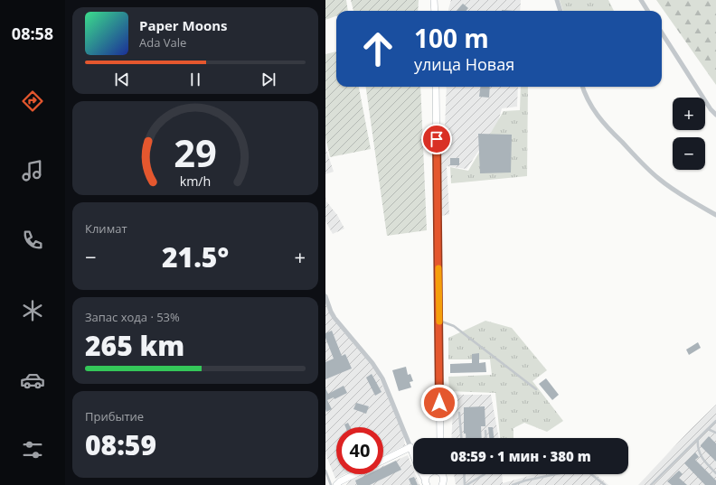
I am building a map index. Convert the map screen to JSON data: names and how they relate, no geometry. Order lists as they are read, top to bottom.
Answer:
{
  "page": {
    "tabs": "08:58",
    "turn": ["100 m", "улица Новая"],
    "song": ["Paper Moons", "Ada Vale"],
    "map_buttons": ["+", "−"],
    "tile": [
      "Климат",
      ["Запас хода · 53%", "265 km"],
      ["Прибытие", "08:59"]
    ],
    "heat": ["−", "21.5°", "+"],
    "limit": "40",
    "trip": "08:59 · 1 мин · 380 m",
    "gauge": ["29", "km/h"]
  }
}
